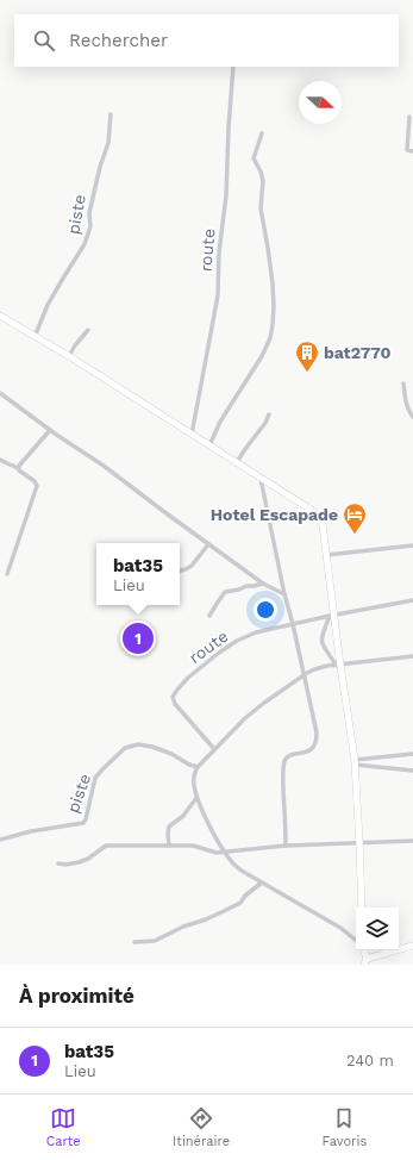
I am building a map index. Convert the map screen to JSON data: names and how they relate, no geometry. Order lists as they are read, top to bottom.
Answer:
{
  "streets": {
    "street": ["piste", "route"]
  },
  "places": {
    "building": ["bat2770"],
    "hotel": ["Hotel Escapade"]
  },
  "north": "right",
  "page": {
    "search": "Rechercher",
    "popup": ["bat35", "Lieu"],
    "pins": "1",
    "heading": "À proximité",
    "list": [
      {
        "mark": "1",
        "name": "bat35",
        "note": "Lieu",
        "value": "240 m"
      }
    ],
    "nav": ["Carte", "Itinéraire", "Favoris"]
  }
}
